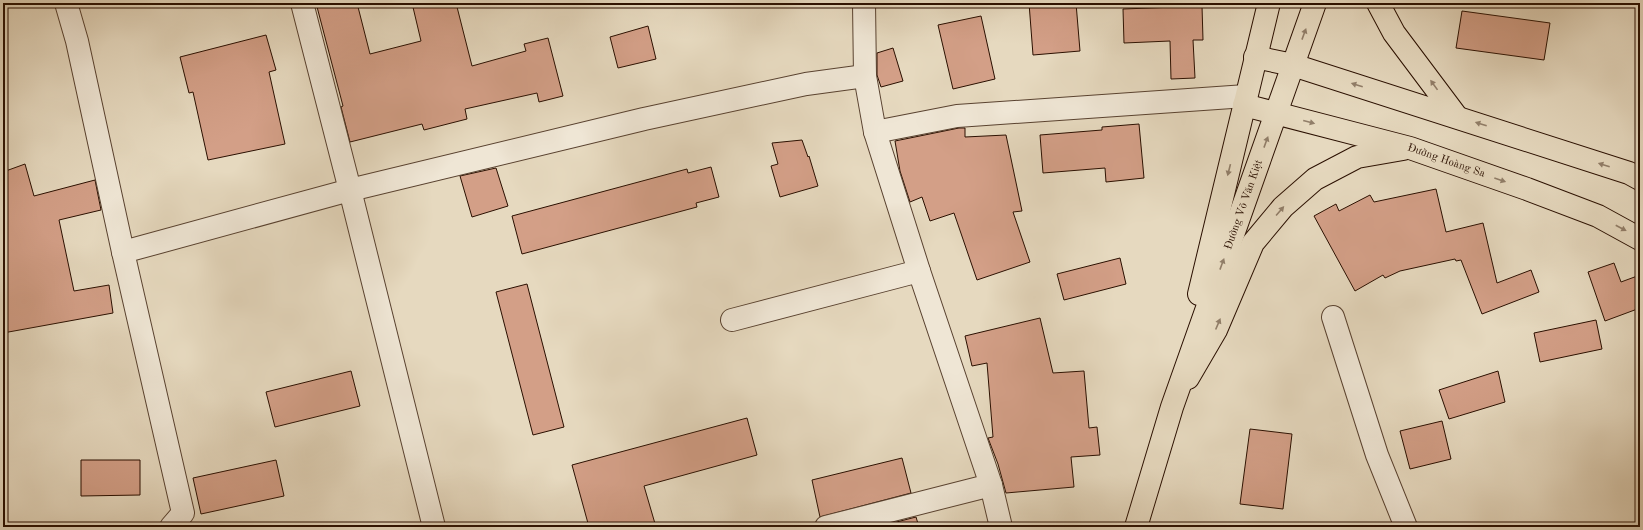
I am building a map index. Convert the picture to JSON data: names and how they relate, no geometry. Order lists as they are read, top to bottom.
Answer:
{
  "streets": {
    "main road": ["Đường Hoàng Sa", "Đường Võ Văn Kiệt"]
  },
  "crossings": [
    ["Đường Hoàng Sa", "Đường Võ Văn Kiệt"]
  ]
}
